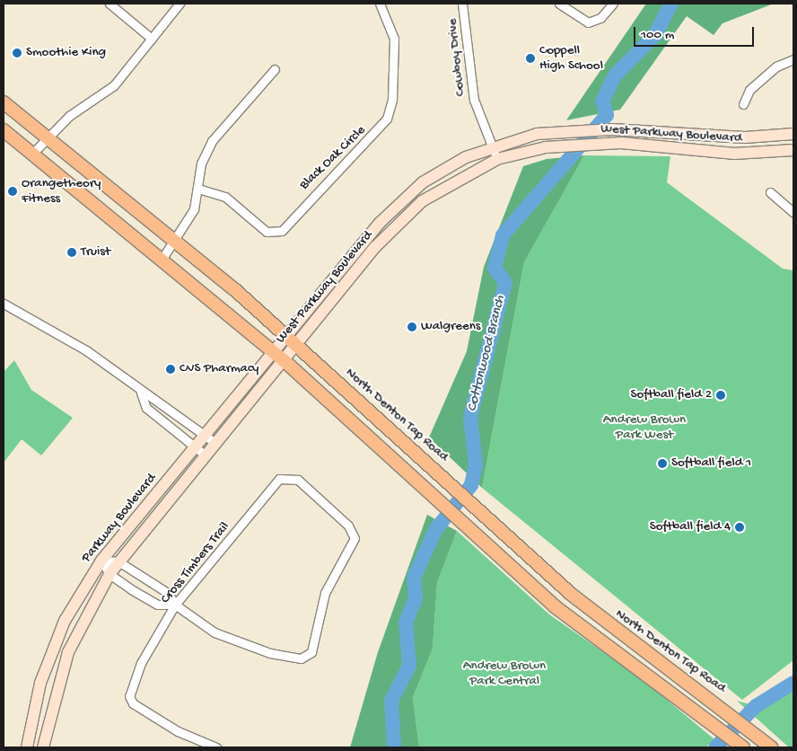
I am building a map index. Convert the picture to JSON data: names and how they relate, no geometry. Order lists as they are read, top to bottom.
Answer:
{
  "streets": {
    "main road": ["North Denton Tap Road"],
    "street": [
      "Cowboy Drive",
      "West Parkway Boulevard",
      "Black Oak Circle",
      "Parkway Boulevard",
      "Cross Timbers Trail"
    ]
  },
  "crossings": [
    ["Cowboy Drive", "West Parkway Boulevard"],
    ["West Parkway Boulevard", "North Denton Tap Road"],
    ["West Parkway Boulevard", "Parkway Boulevard"],
    ["North Denton Tap Road", "Parkway Boulevard"]
  ],
  "water": ["Cottonwood Branch"],
  "parks": ["Andrew Brown Park West", "Andrew Brown Park Central"],
  "places": [
    "Smoothie King",
    "Coppell High School",
    "Orangetheory Fitness",
    "Truist",
    "Walgreens",
    "CVS Pharmacy",
    "Softball field 2",
    "Softball field 1",
    "Softball field 4"
  ],
  "scale_bar": "100 m"
}
